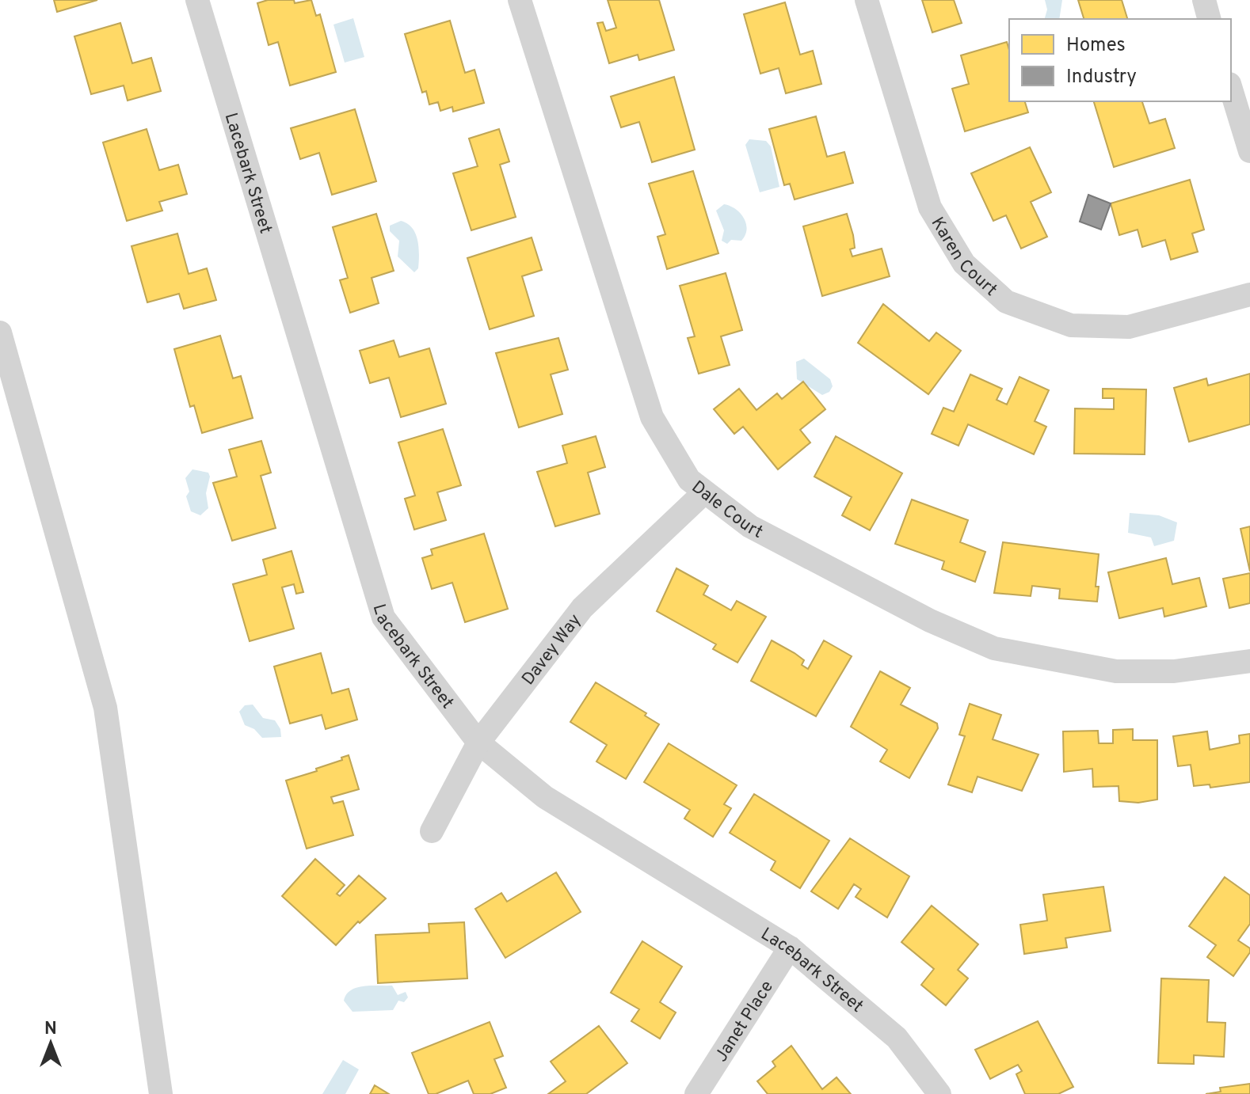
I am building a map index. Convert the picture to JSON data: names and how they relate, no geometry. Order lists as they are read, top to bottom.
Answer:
{
  "streets": {
    "street": [
      "Lacebark Street",
      "Karen Court",
      "Dale Court",
      "Davey Way",
      "Janet Place"
    ]
  },
  "crossings": [
    ["Lacebark Street", "Davey Way"],
    ["Lacebark Street", "Janet Place"],
    ["Dale Court", "Davey Way"]
  ],
  "legend": ["Homes", "Industry"],
  "north": "top"
}
